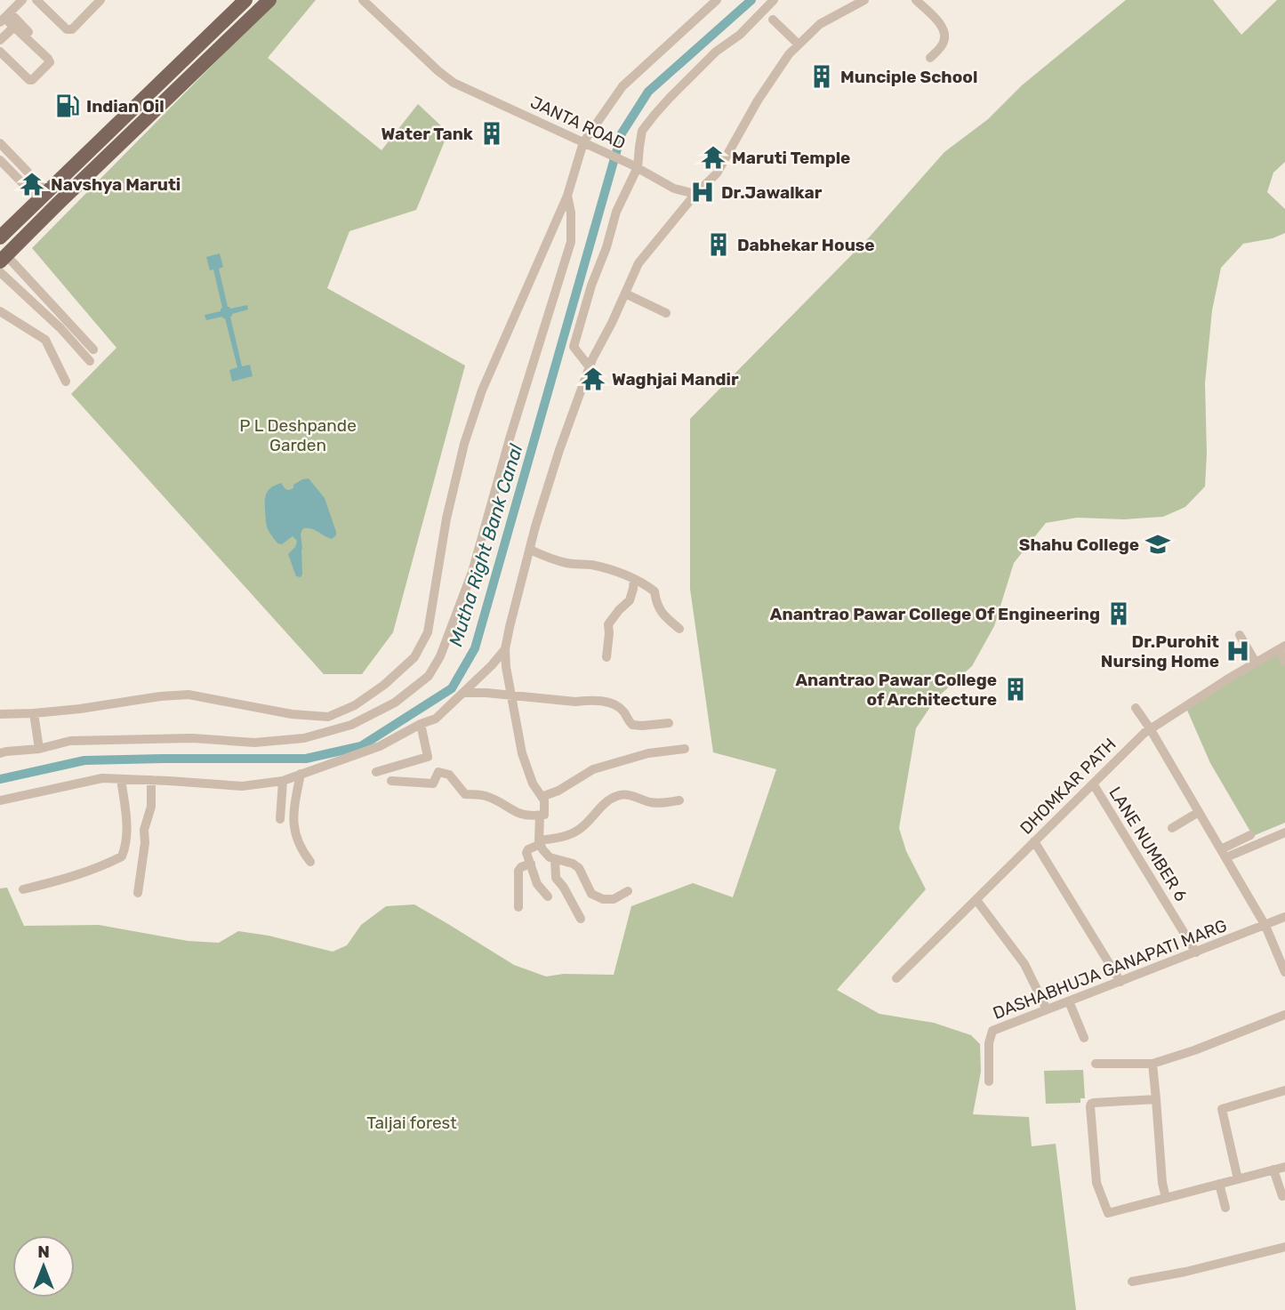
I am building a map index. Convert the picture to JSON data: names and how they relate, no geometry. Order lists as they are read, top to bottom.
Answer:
{
  "streets": {
    "street": [
      "JANTA ROAD",
      "DHOMKAR PATH",
      "LANE NUMBER 6",
      "DASHABHUJA GANAPATI MARG"
    ]
  },
  "crossings": [
    ["DHOMKAR PATH", "LANE NUMBER 6"],
    ["LANE NUMBER 6", "DASHABHUJA GANAPATI MARG"]
  ],
  "water": ["Mutha Right Bank Canal"],
  "parks": ["P L Deshpande Garden", "Taljai forest"],
  "places": {
    "building": [
      "Munciple School",
      "Water Tank",
      "Dabhekar House",
      "Anantrao Pawar College Of Engineering",
      "Anantrao Pawar College of Architecture"
    ],
    "fuel station": ["Indian Oil"],
    "temple": ["Maruti Temple", "Navshya Maruti", "Waghjai Mandir"],
    "hospital": ["Dr.Jawalkar", "Dr.Purohit Nursing Home"],
    "school or university": ["Shahu College"]
  },
  "north": "top"
}
